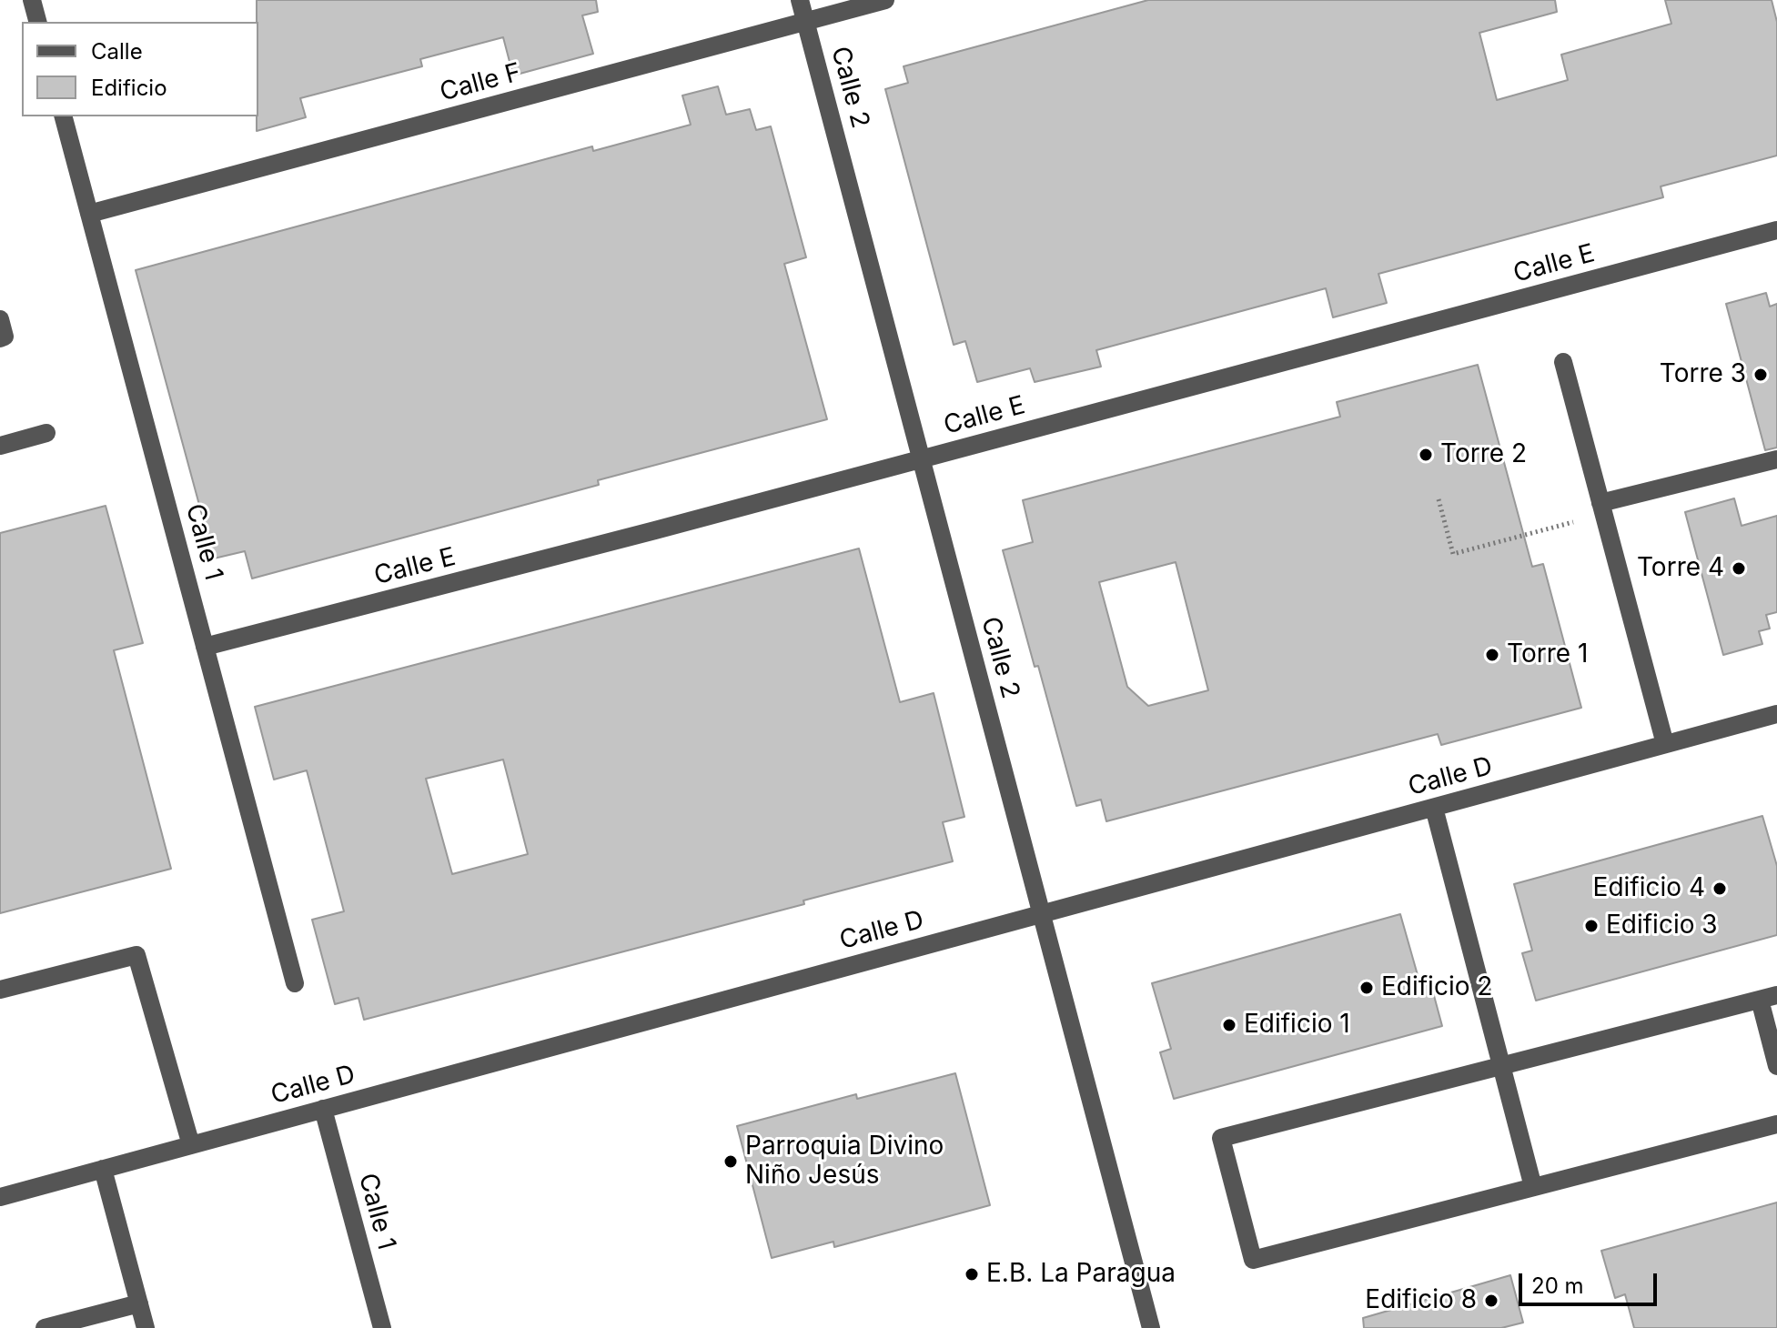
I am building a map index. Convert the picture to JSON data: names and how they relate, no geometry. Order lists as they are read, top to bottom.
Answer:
{
  "streets": {
    "street": [
      "Calle F",
      "Calle 2",
      "Calle E",
      "Calle 1",
      "Calle D"
    ]
  },
  "crossings": [
    ["Calle F", "Calle 2"],
    ["Calle F", "Calle 1"],
    ["Calle 2", "Calle E"],
    ["Calle 2", "Calle D"],
    ["Calle E", "Calle 1"],
    ["Calle 1", "Calle D"]
  ],
  "places": [
    "Torre 3",
    "Torre 2",
    "Torre 4",
    "Torre 1",
    "Edificio 4",
    "Edificio 3",
    "Edificio 2",
    "Edificio 1",
    "Parroquia Divino Niño Jesús",
    "E.B. La Paragua",
    "Edificio 8"
  ],
  "legend": ["Calle", "Edificio"],
  "scale_bar": "20 m"
}
